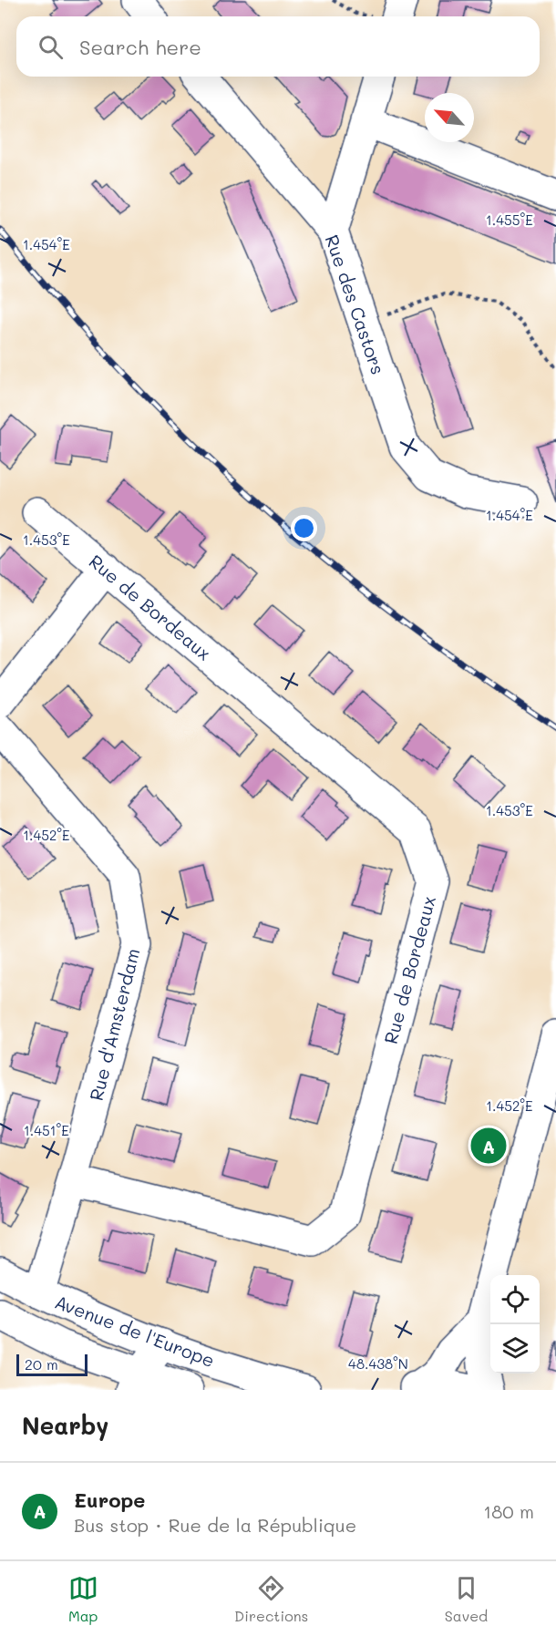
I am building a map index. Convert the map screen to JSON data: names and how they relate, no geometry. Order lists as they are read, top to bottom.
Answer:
{
  "streets": {
    "street": [
      "Rue des Castors",
      "Rue de Bordeaux",
      "Rue d'Amsterdam",
      "Avenue de l'Europe"
    ]
  },
  "crossings": [
    ["Rue de Bordeaux", "Rue d'Amsterdam"],
    ["Rue d'Amsterdam", "Avenue de l'Europe"]
  ],
  "scale_bar": "20 m",
  "north": "top left",
  "page": {
    "search": "Search here",
    "pins": "A",
    "scale": "20 m",
    "heading": "Nearby",
    "list": [
      {
        "mark": "A",
        "name": "Europe",
        "note": "Bus stop · Rue de la République",
        "value": "180 m"
      }
    ],
    "nav": ["Map", "Directions", "Saved"]
  },
  "coordinates": [
    "1.455°E",
    "1.454°E",
    "1.453°E",
    "1.452°E",
    "1.451°E",
    "48.438°N"
  ]
}
